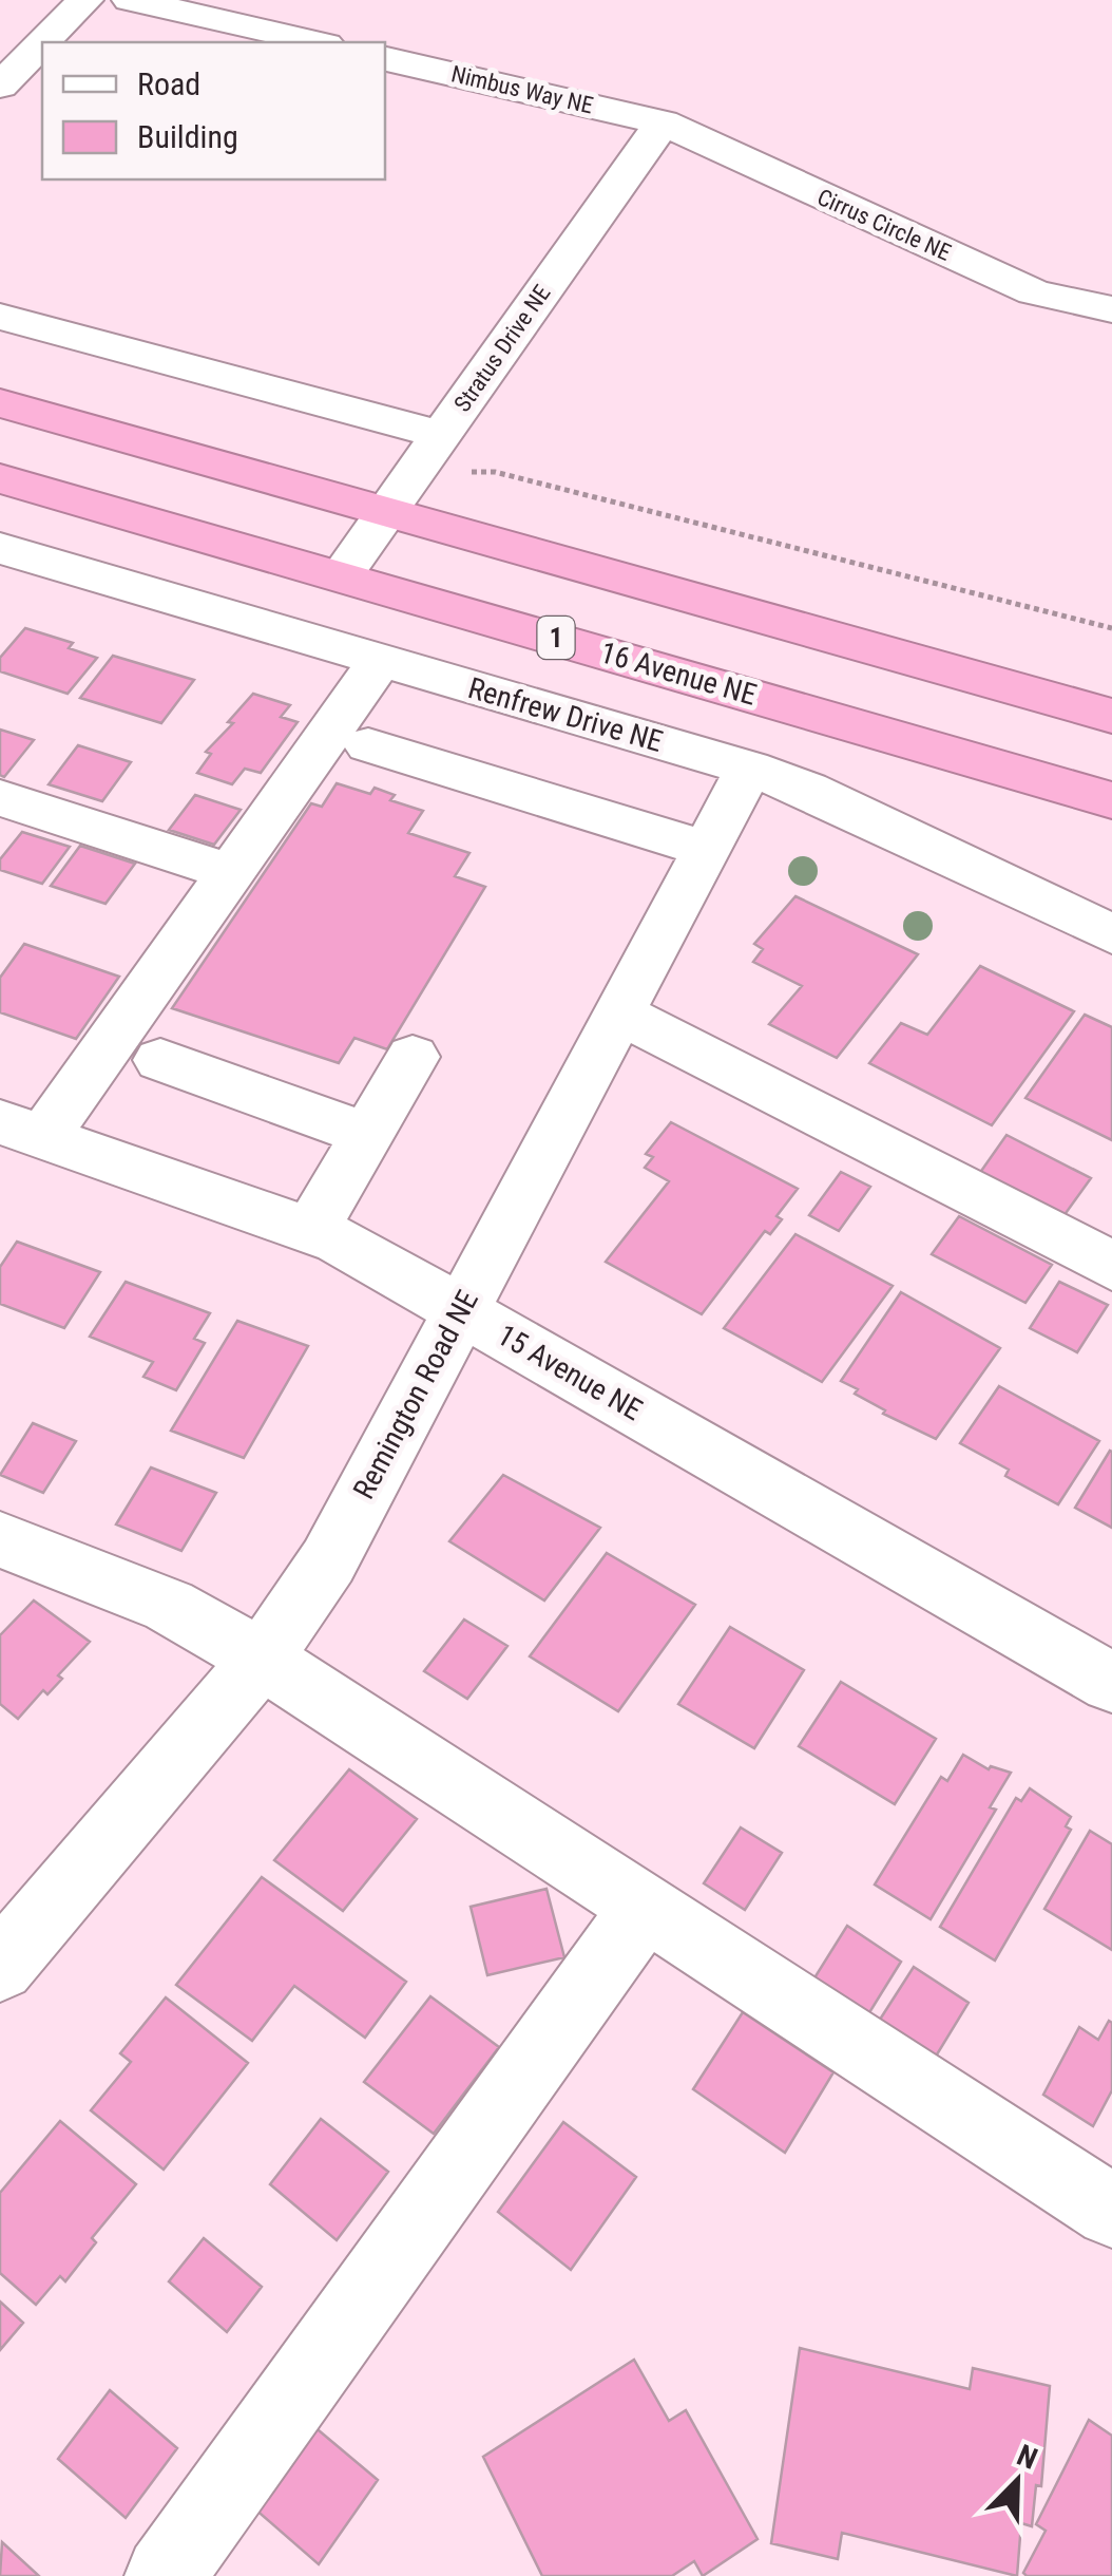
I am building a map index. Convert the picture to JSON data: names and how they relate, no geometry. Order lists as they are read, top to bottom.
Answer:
{
  "streets": {
    "highway": ["1", "16 Avenue NE"],
    "street": [
      "Nimbus Way NE",
      "Cirrus Circle NE",
      "Stratus Drive NE",
      "Renfrew Drive NE",
      "15 Avenue NE",
      "Remington Road NE"
    ]
  },
  "crossings": [
    ["Nimbus Way NE", "Cirrus Circle NE"],
    ["Nimbus Way NE", "Stratus Drive NE"],
    ["Cirrus Circle NE", "Stratus Drive NE"],
    ["Stratus Drive NE", "16 Avenue NE"],
    ["Renfrew Drive NE", "Remington Road NE"],
    ["15 Avenue NE", "Remington Road NE"]
  ],
  "legend": ["Road", "Building"],
  "north": "top right"
}
